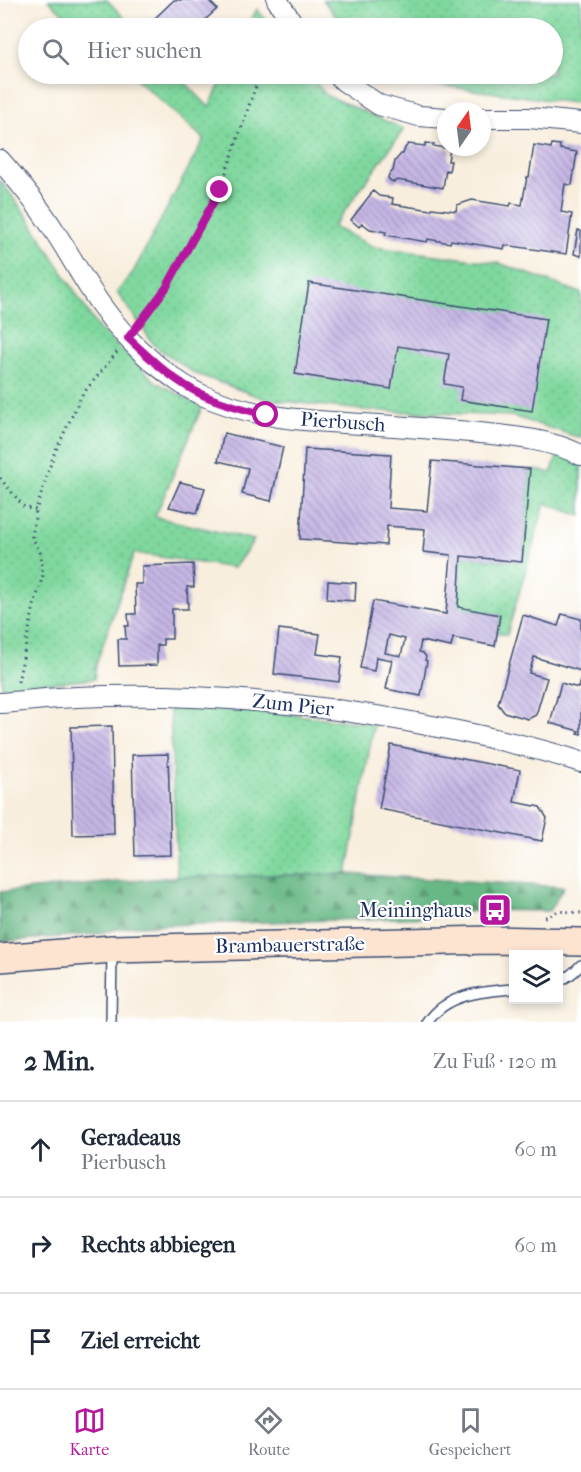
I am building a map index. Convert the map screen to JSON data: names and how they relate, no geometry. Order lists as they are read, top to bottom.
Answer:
{
  "streets": {
    "main road": ["Brambauerstraße"],
    "street": ["Pierbusch", "Zum Pier"]
  },
  "places": {
    "bus stop": ["Meininghaus"]
  },
  "north": "top",
  "page": {
    "search": "Hier suchen",
    "heading": ["2 Min.", "Zu Fuß · 120 m"],
    "list": [
      ["Geradeaus", "Pierbusch", "60 m"],
      ["Rechts abbiegen", "60 m"],
      "Ziel erreicht"
    ],
    "nav": ["Karte", "Route", "Gespeichert"]
  }
}
